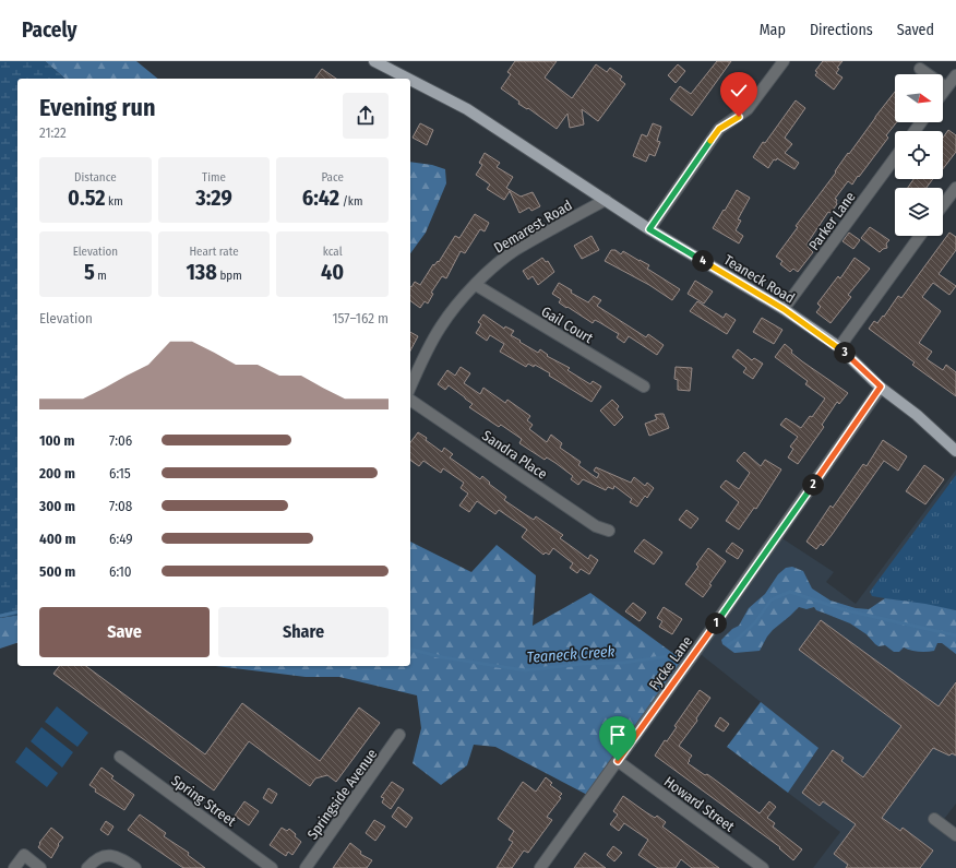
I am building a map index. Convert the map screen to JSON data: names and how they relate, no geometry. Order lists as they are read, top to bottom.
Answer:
{
  "streets": {
    "main road": ["Teaneck Road"],
    "street": [
      "Parker Lane",
      "Demarest Road",
      "Gail Court",
      "Sandra Place",
      "Fycke Lane",
      "Springside Avenue",
      "Spring Street",
      "Howard Street"
    ]
  },
  "crossings": [
    ["Parker Lane", "Teaneck Road"],
    ["Demarest Road", "Teaneck Road"],
    ["Demarest Road", "Gail Court"],
    ["Teaneck Road", "Fycke Lane"],
    ["Fycke Lane", "Howard Street"]
  ],
  "water": ["Teaneck Creek"],
  "north": "right",
  "page": {
    "header": "Pacely",
    "nav": ["Map", "Directions", "Saved"],
    "heading": ["Evening run", "21:22"],
    "stats": [
      ["Distance", "0.52 km"],
      ["Time", "3:29"],
      ["Pace", "6:42 /km"],
      ["Elevation", "5 m"],
      ["Heart rate", "138 bpm"],
      ["kcal", "40"]
    ],
    "pins": [
      "4",
      "3",
      "2",
      "1"
    ],
    "chart": ["Elevation", "157–162 m"],
    "list": [
      {
        "name": "100 m",
        "note": "7:06"
      },
      {
        "name": "200 m",
        "note": "6:15"
      },
      {
        "name": "300 m",
        "note": "7:08"
      },
      {
        "name": "400 m",
        "note": "6:49"
      },
      {
        "name": "500 m",
        "note": "6:10"
      }
    ],
    "buttons": ["Save", "Share"]
  }
}
